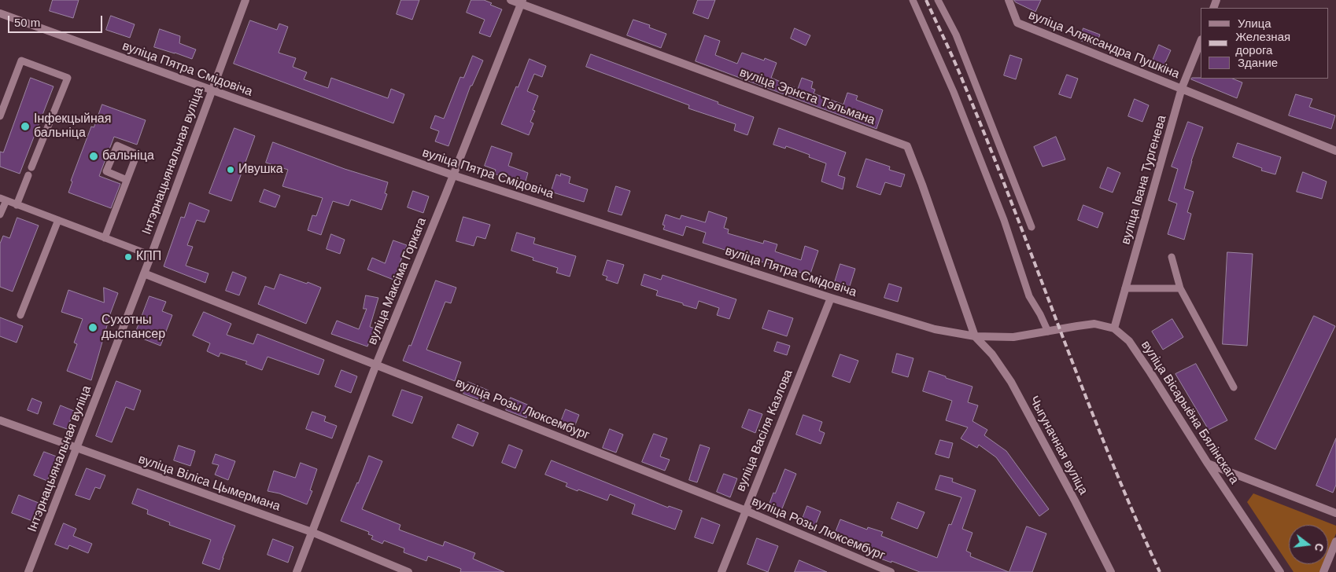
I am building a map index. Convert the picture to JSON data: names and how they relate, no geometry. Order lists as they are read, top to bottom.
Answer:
{
  "streets": {
    "street": [
      "вуліца Аляксандра Пушкіна",
      "вуліца Пятра Смідовіча",
      "вуліца Эрнста Тэльмана",
      "Інтэрнацыянальная вуліца",
      "вуліца Івана Тургенева",
      "вуліца Максіма Горкага",
      "вуліца Розы Люксембург",
      "вуліца Вісарыёна Бялінскага",
      "вуліца Васіля Казлова",
      "Чыгуначная вуліца",
      "вуліца Віліса Цымермана"
    ]
  },
  "crossings": [
    ["вуліца Аляксандра Пушкіна", "вуліца Івана Тургенева"],
    ["вуліца Пятра Смідовіча", "вуліца Эрнста Тэльмана"],
    ["вуліца Пятра Смідовіча", "Інтэрнацыянальная вуліца"],
    ["вуліца Пятра Смідовіча", "вуліца Максіма Горкага"],
    ["вуліца Пятра Смідовіча", "вуліца Вісарыёна Бялінскага"],
    ["вуліца Пятра Смідовіча", "вуліца Васіля Казлова"],
    ["вуліца Пятра Смідовіча", "Чыгуначная вуліца"],
    ["вуліца Эрнста Тэльмана", "вуліца Максіма Горкага"],
    ["вуліца Эрнста Тэльмана", "вуліца Вісарыёна Бялінскага"],
    ["вуліца Эрнста Тэльмана", "Чыгуначная вуліца"],
    ["Інтэрнацыянальная вуліца", "вуліца Розы Люксембург"],
    ["Інтэрнацыянальная вуліца", "вуліца Віліса Цымермана"],
    ["вуліца Івана Тургенева", "вуліца Вісарыёна Бялінскага"],
    ["вуліца Максіма Горкага", "вуліца Розы Люксембург"],
    ["вуліца Максіма Горкага", "вуліца Віліса Цымермана"],
    ["вуліца Розы Люксембург", "вуліца Васіля Казлова"],
    ["вуліца Вісарыёна Бялінскага", "Чыгуначная вуліца"]
  ],
  "places": [
    "Інфекцыйная бальніца",
    "бальніца",
    "Ивушка",
    "КПП",
    "Сухотны дыспансер"
  ],
  "legend": ["Улица", "Железная дорога", "Здание"],
  "scale_bar": "50 m",
  "north": "right"
}
